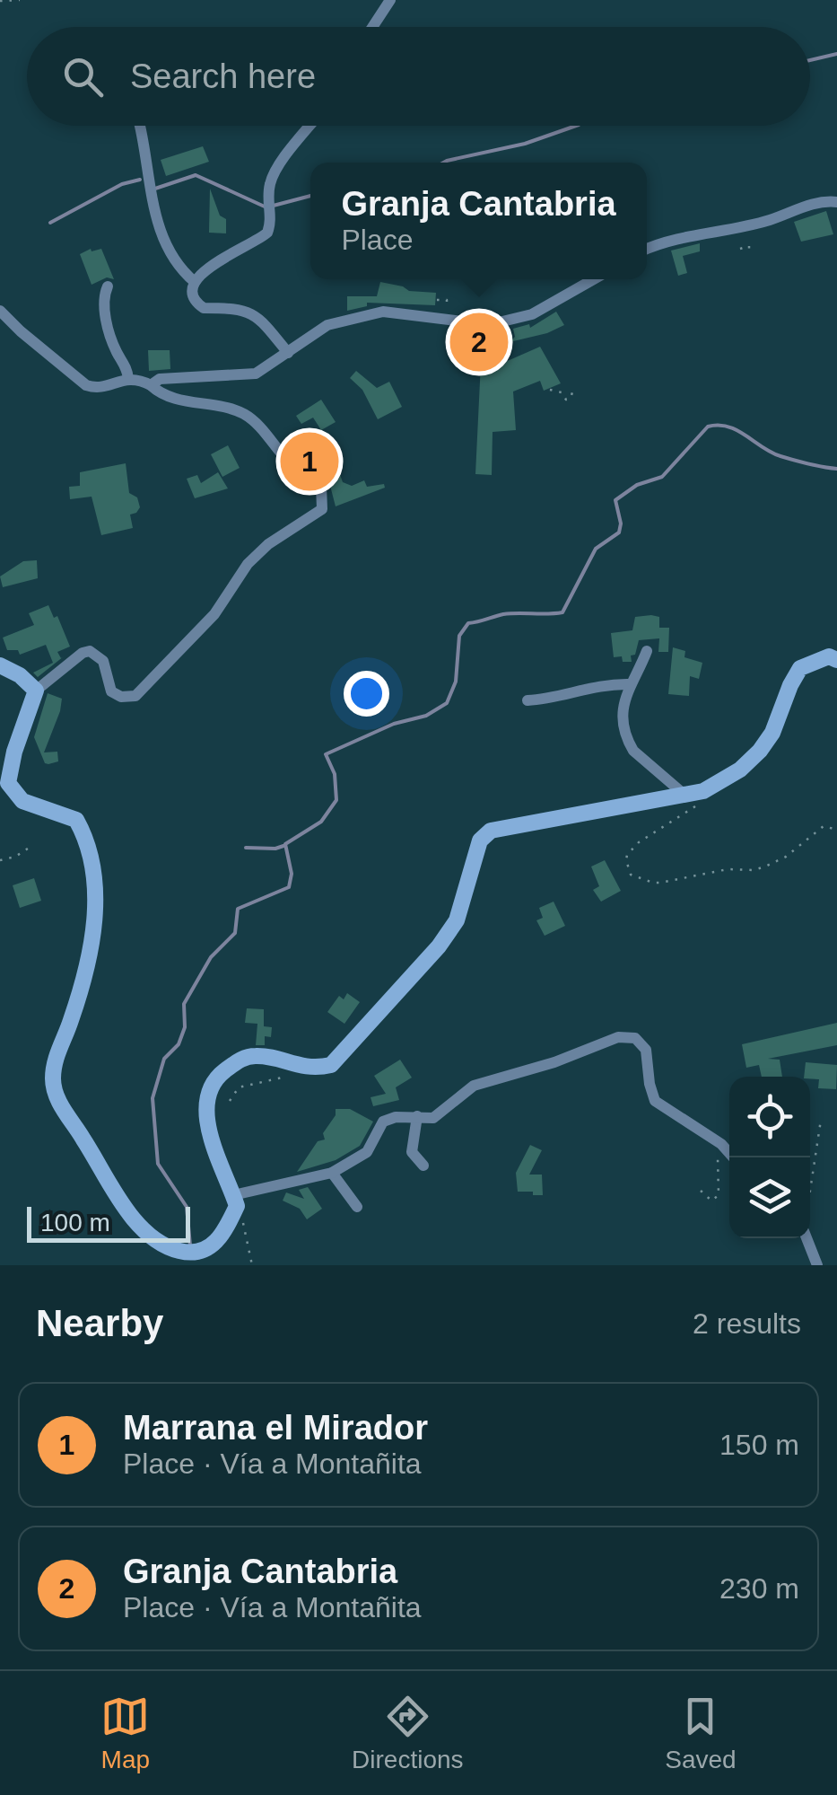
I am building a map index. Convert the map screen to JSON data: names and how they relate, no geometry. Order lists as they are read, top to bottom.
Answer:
{
  "scale_bar": "100 m",
  "page": {
    "search": "Search here",
    "popup": ["Granja Cantabria", "Place"],
    "pins": ["2", "1"],
    "scale": "100 m",
    "heading": ["Nearby", "2 results"],
    "list": [
      {
        "mark": "1",
        "name": "Marrana el Mirador",
        "note": "Place · Vía a Montañita",
        "value": "150 m"
      },
      {
        "mark": "2",
        "name": "Granja Cantabria",
        "note": "Place · Vía a Montañita",
        "value": "230 m"
      }
    ],
    "nav": ["Map", "Directions", "Saved"]
  }
}
